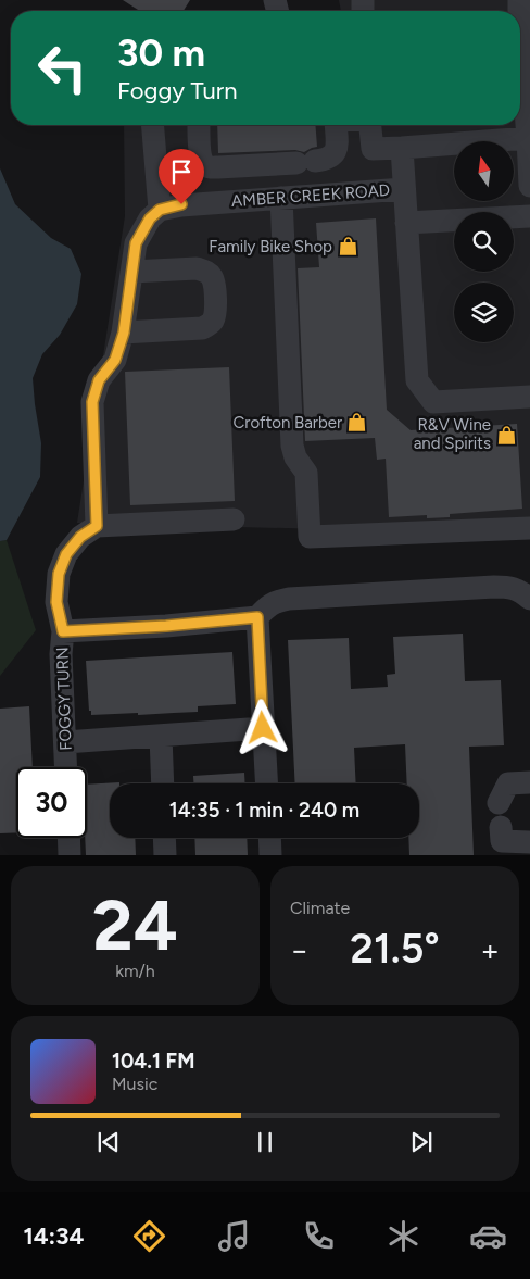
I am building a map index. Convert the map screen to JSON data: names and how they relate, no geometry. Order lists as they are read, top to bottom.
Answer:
{
  "streets": {
    "street": ["AMBER CREEK ROAD", "FOGGY TURN"]
  },
  "places": {
    "shop": ["Family Bike Shop", "Crofton Barber", "R&V Wine and Spirits"]
  },
  "north": "top",
  "page": {
    "turn": ["30 m", "Foggy Turn"],
    "limit": "30",
    "trip": "14:35 · 1 min · 240 m",
    "tile": [
      ["24", "km/h"],
      "Climate"
    ],
    "heat": ["−", "21.5°", "+"],
    "song": ["104.1 FM", "Music"],
    "tabs": "14:34"
  }
}
